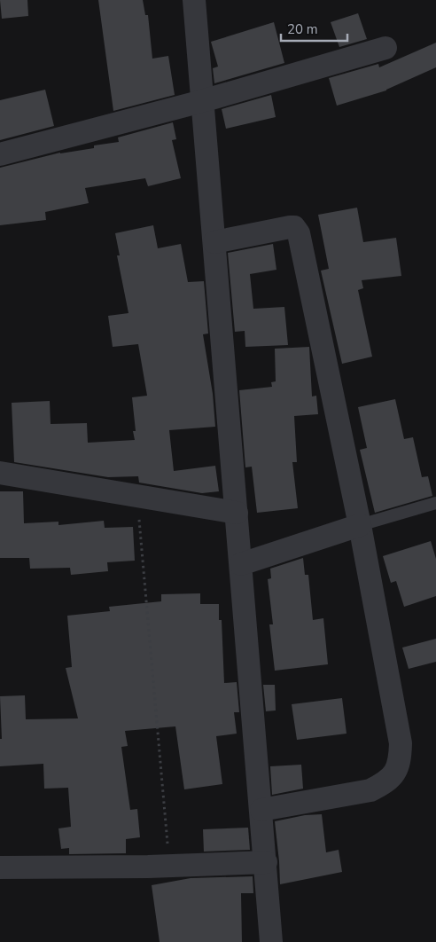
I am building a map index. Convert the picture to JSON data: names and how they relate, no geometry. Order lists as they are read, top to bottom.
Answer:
{
  "scale_bar": "20 m"
}
